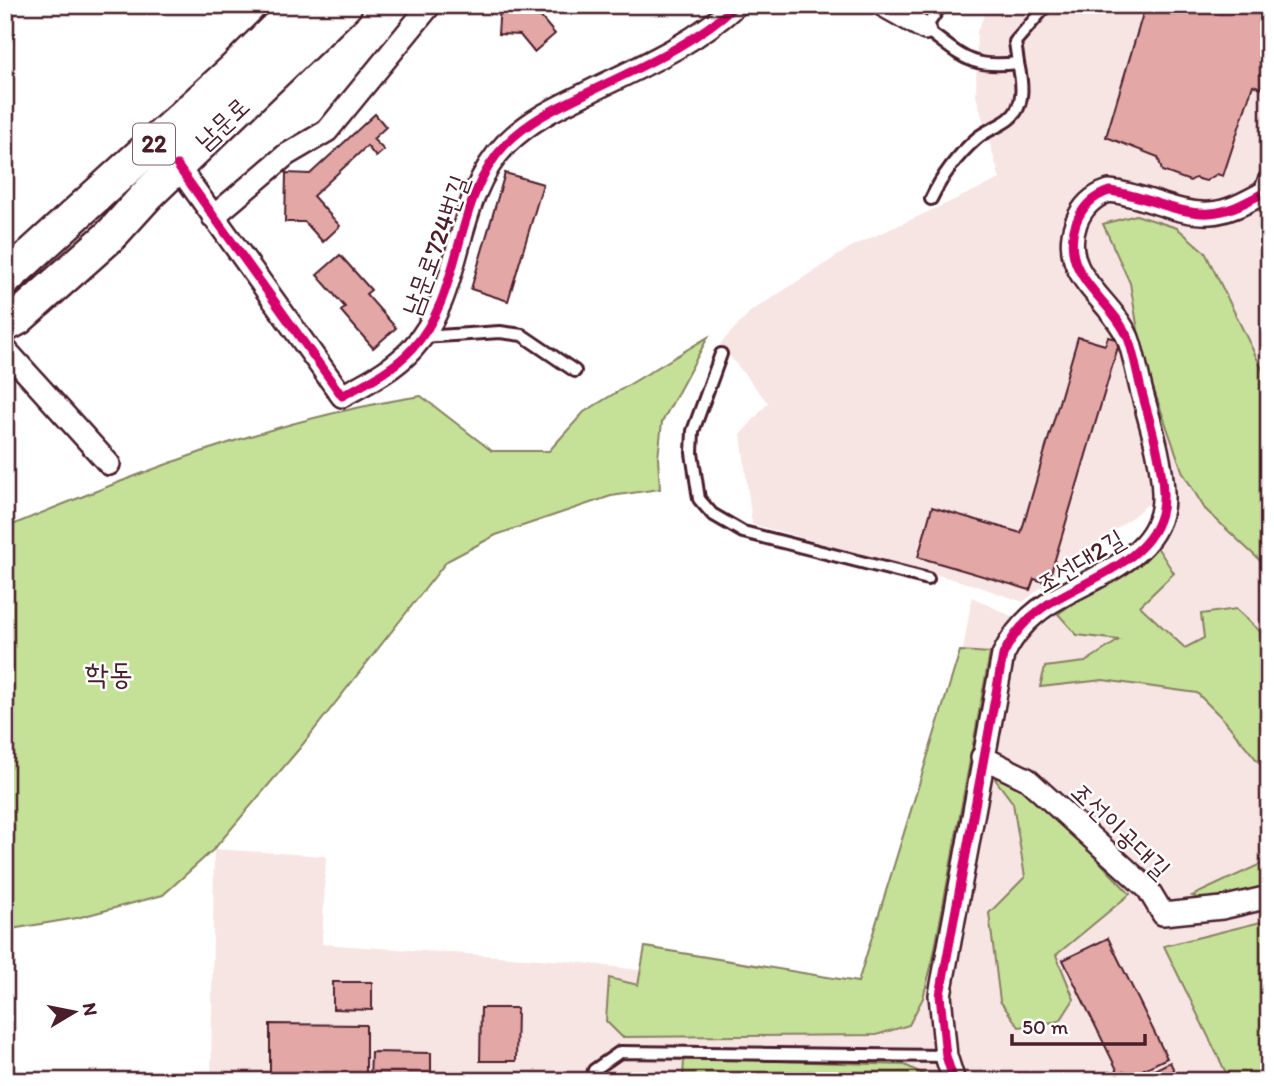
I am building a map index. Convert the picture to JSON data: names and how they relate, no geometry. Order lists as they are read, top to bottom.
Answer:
{
  "streets": {
    "main road": ["남문로", "22"],
    "street": ["남문로724번길", "조선대2길", "조선이공대길"]
  },
  "crossings": [
    ["남문로", "남문로724번길"],
    ["조선대2길", "조선이공대길"]
  ],
  "districts": ["학동"],
  "scale_bar": "50 m",
  "north": "right"
}
